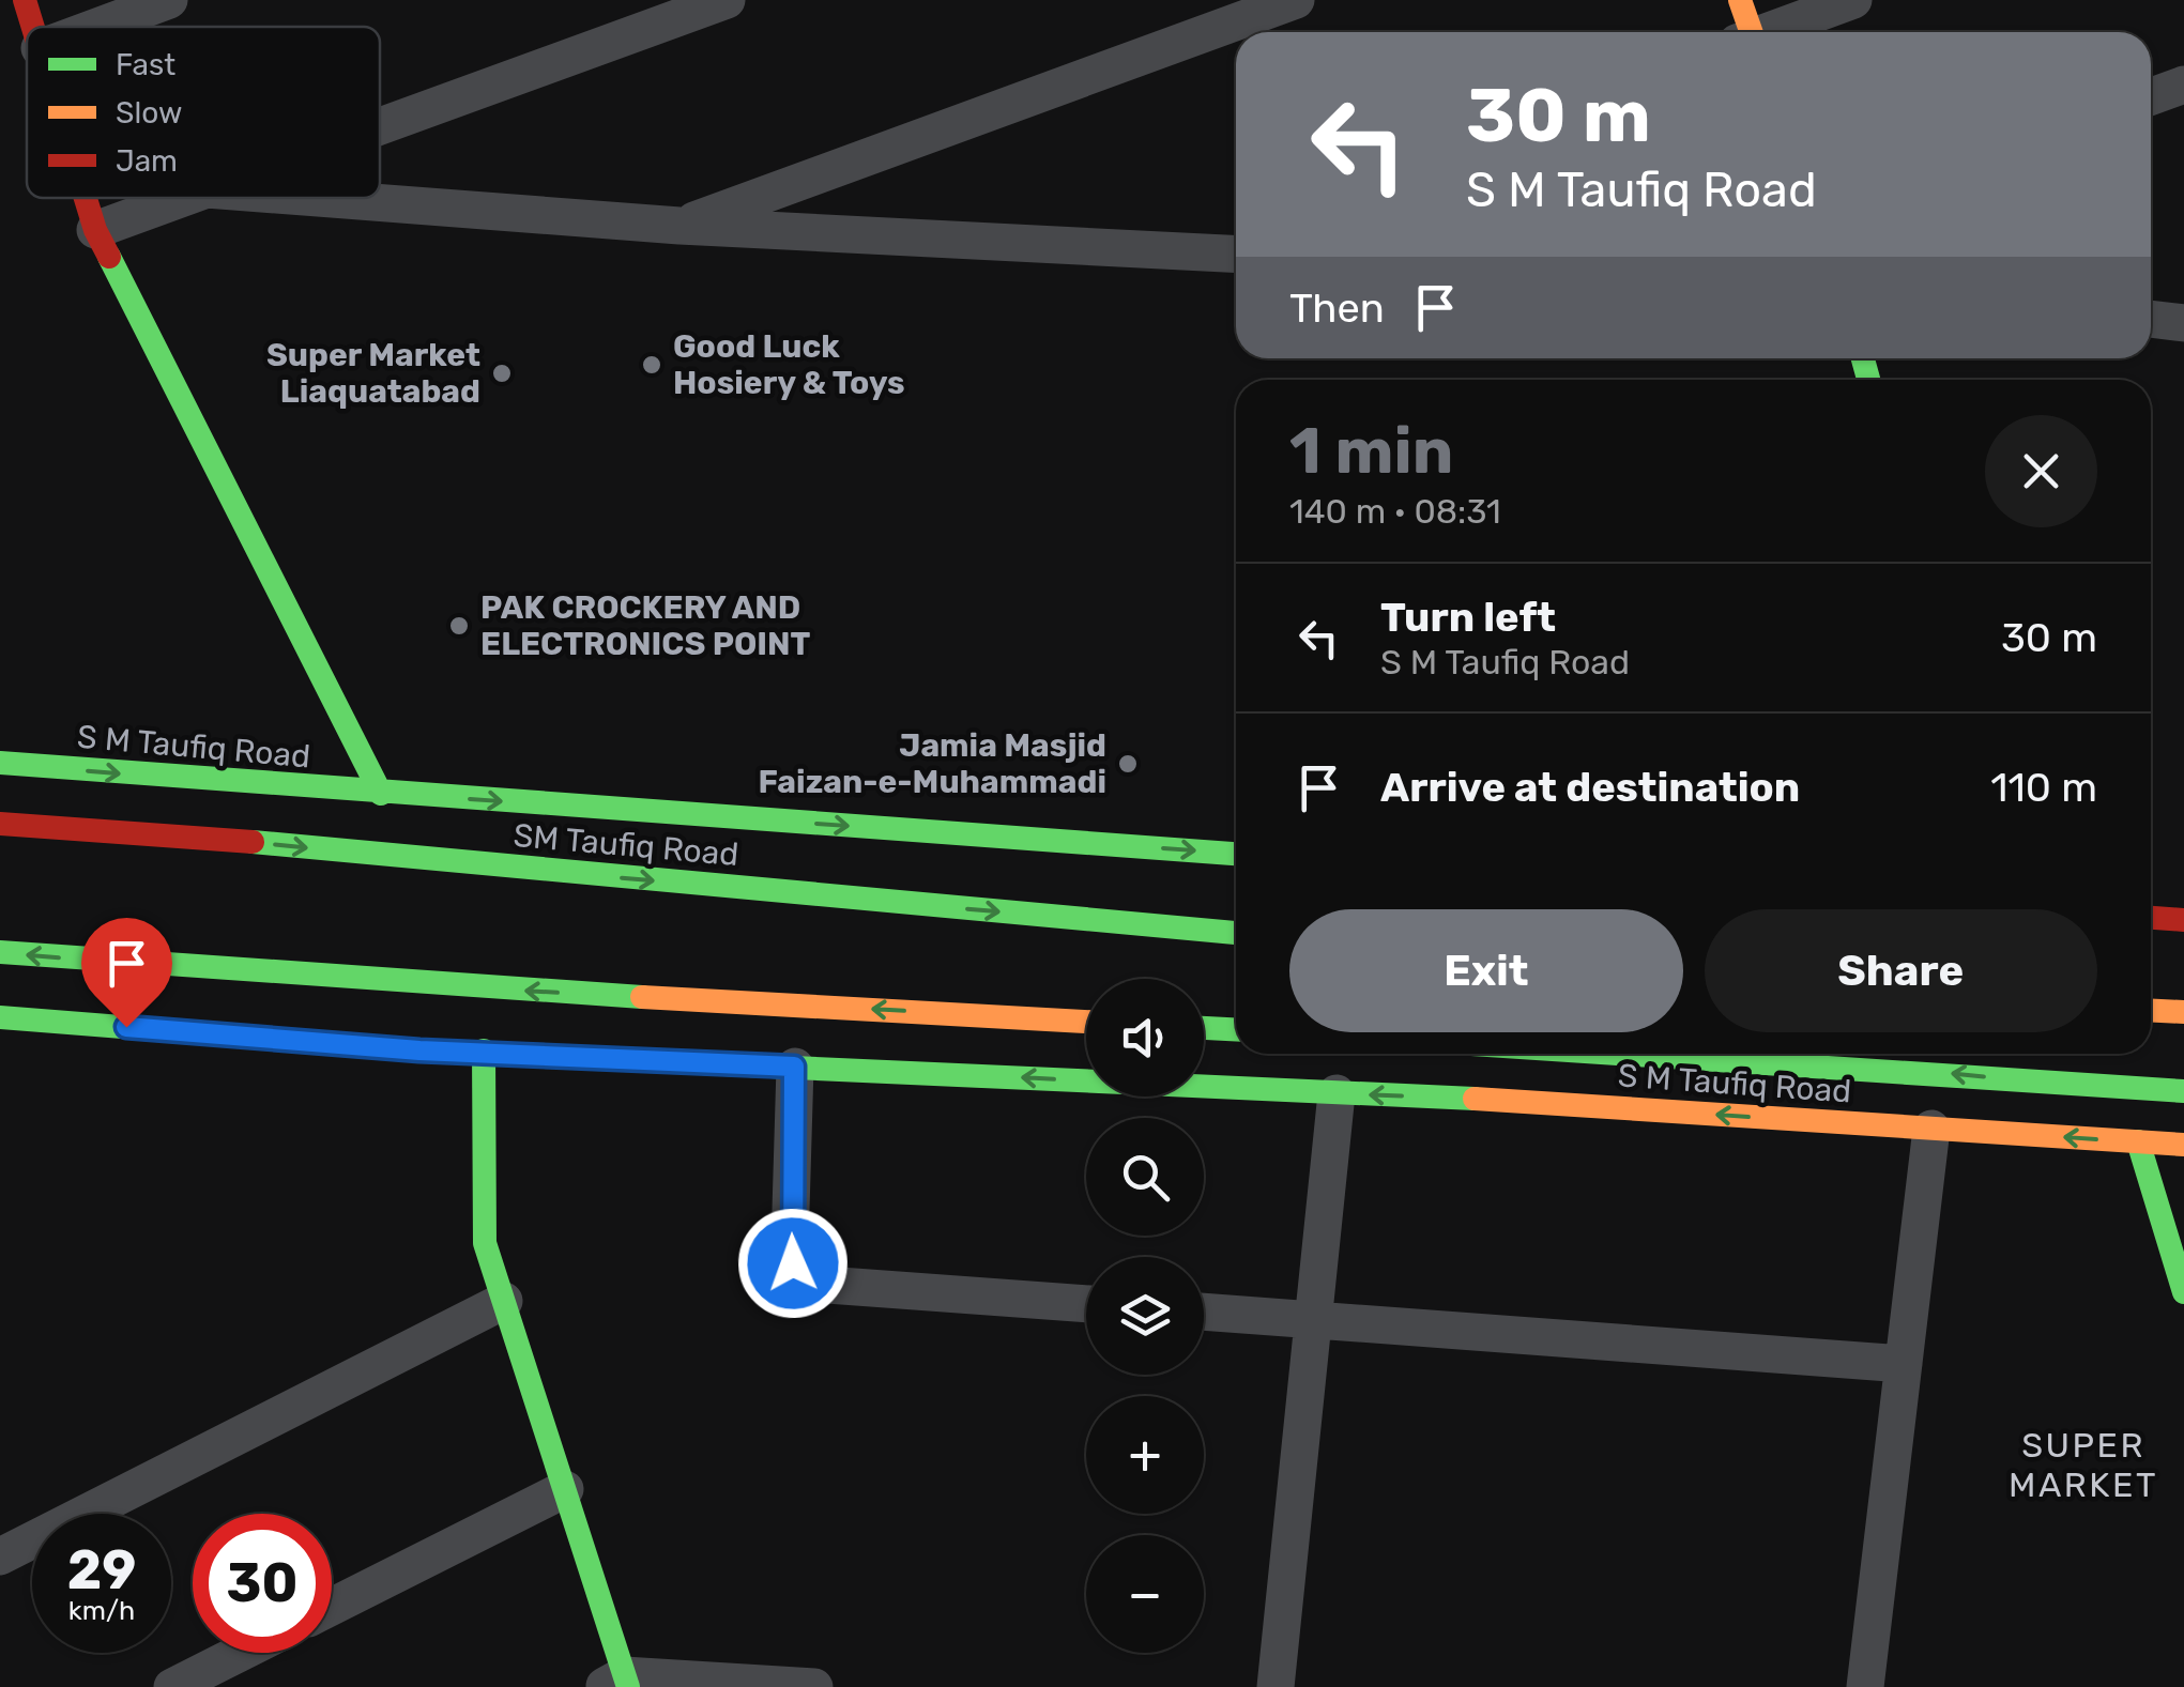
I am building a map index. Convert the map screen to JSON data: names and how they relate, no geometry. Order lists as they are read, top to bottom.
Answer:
{
  "streets": {
    "main road": ["S M Taufiq Road", "SM Taufiq Road"]
  },
  "districts": ["SUPER MARKET"],
  "places": [
    "Good Luck Hosiery & Toys",
    "Super Market Liaquatabad",
    "PAK CROCKERY AND ELECTRONICS POINT",
    "Jamia Masjid Faizan-e-Muhammadi"
  ],
  "legend": ["Fast", "Slow", "Jam"],
  "page": {
    "turn": ["30 m", "S M Taufiq Road"],
    "then": "Then",
    "heading": ["1 min", "140 m · 08:31"],
    "list": [
      {
        "name": "Turn left",
        "note": "S M Taufiq Road",
        "value": "30 m"
      },
      {
        "name": "Arrive at destination",
        "value": "110 m"
      }
    ],
    "buttons": ["Exit", "Share"],
    "map_buttons": ["+", "−"],
    "speed": "29 km/h",
    "limit": "30"
  }
}
